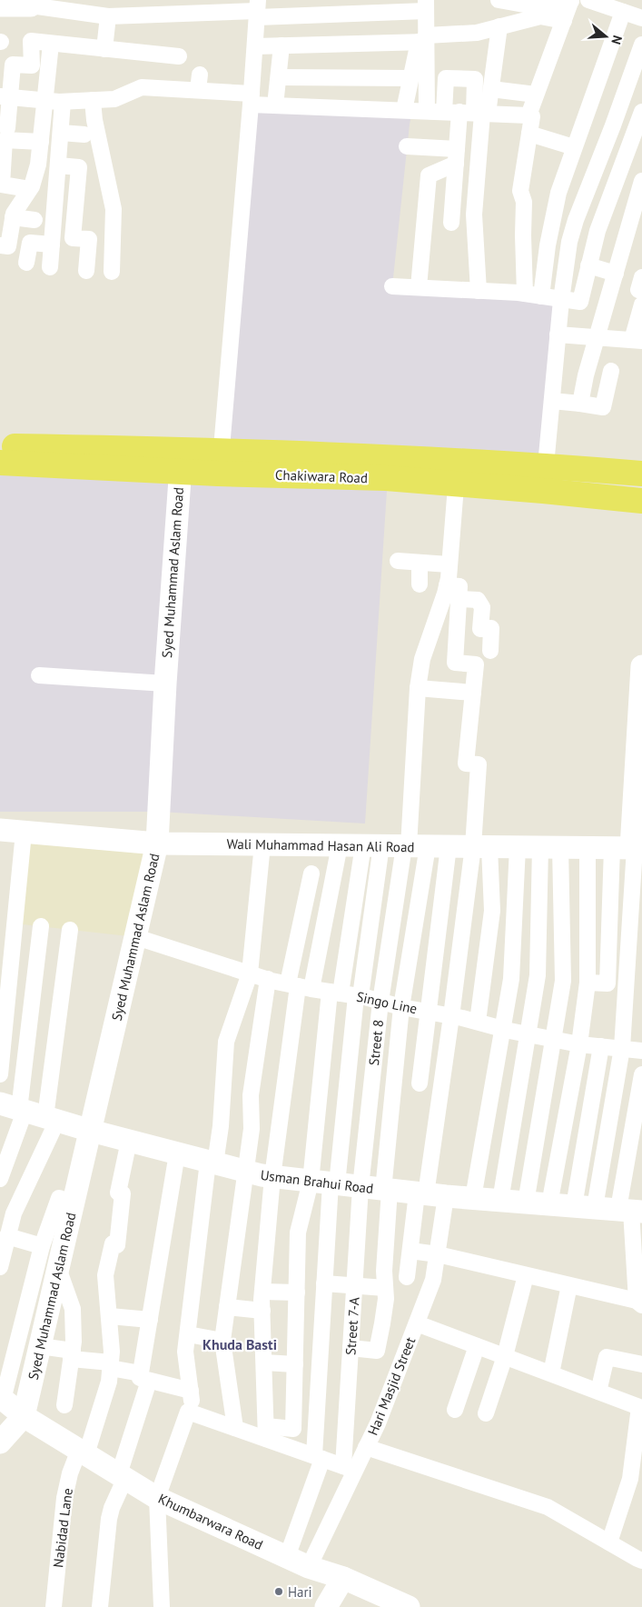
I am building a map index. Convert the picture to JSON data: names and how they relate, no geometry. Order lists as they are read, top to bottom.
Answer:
{
  "streets": {
    "main road": ["Chakiwara Road"],
    "street": [
      "Syed Muhammad Aslam Road",
      "Wali Muhammad Hasan Ali Road",
      "Singo Line",
      "Street 8",
      "Usman Brahui Road",
      "Street 7-A",
      "Hari Masjid Street",
      "Khumbarwara Road",
      "Nabidad Lane"
    ]
  },
  "crossings": [
    ["Chakiwara Road", "Syed Muhammad Aslam Road"],
    ["Syed Muhammad Aslam Road", "Wali Muhammad Hasan Ali Road"],
    ["Syed Muhammad Aslam Road", "Singo Line"],
    ["Syed Muhammad Aslam Road", "Usman Brahui Road"],
    ["Syed Muhammad Aslam Road", "Khumbarwara Road"],
    ["Wali Muhammad Hasan Ali Road", "Street 8"],
    ["Singo Line", "Street 8"],
    ["Street 8", "Usman Brahui Road"],
    ["Street 8", "Street 7-A"],
    ["Usman Brahui Road", "Street 7-A"],
    ["Usman Brahui Road", "Hari Masjid Street"],
    ["Usman Brahui Road", "Nabidad Lane"],
    ["Street 7-A", "Hari Masjid Street"],
    ["Hari Masjid Street", "Khumbarwara Road"],
    ["Khumbarwara Road", "Nabidad Lane"]
  ],
  "districts": ["Khuda Basti"],
  "places": ["Hari"],
  "north": "right"
}
